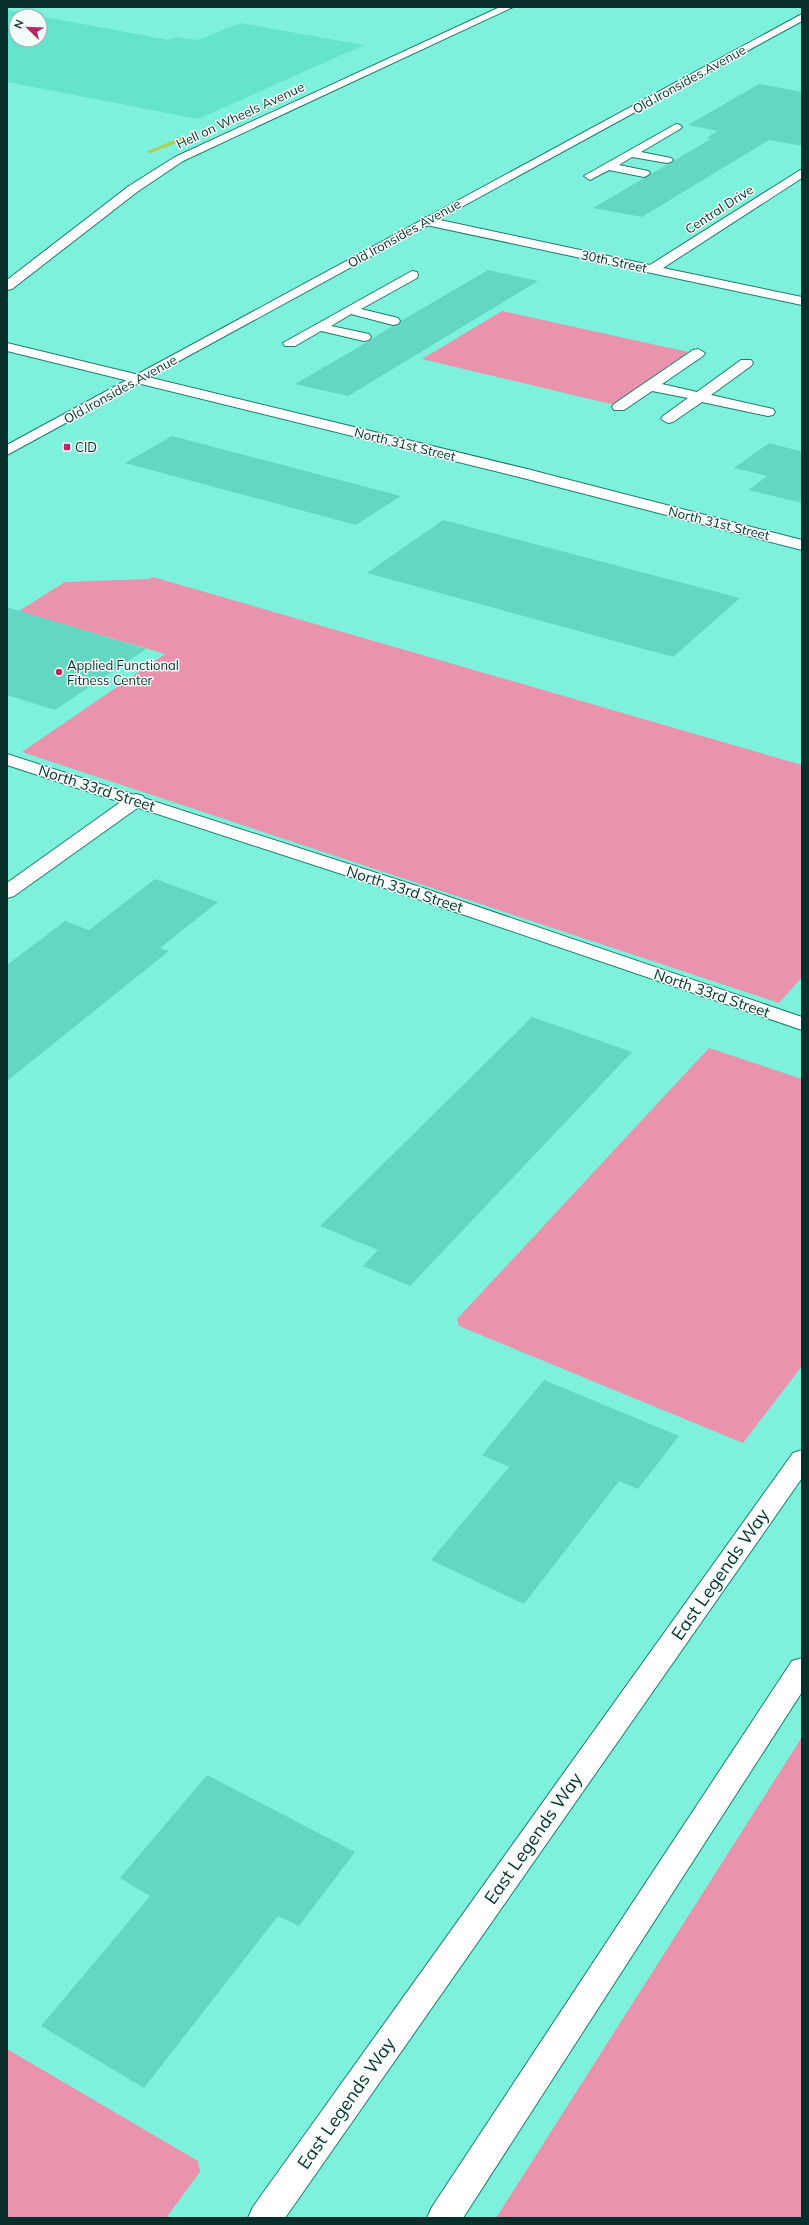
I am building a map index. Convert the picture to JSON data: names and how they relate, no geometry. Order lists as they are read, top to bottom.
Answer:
{
  "streets": {
    "street": [
      "Old Ironsides Avenue",
      "Hell on Wheels Avenue",
      "Central Drive",
      "30th Street",
      "North 31st Street",
      "North 33rd Street",
      "East Legends Way"
    ]
  },
  "crossings": [
    ["Old Ironsides Avenue", "30th Street"],
    ["Old Ironsides Avenue", "North 31st Street"],
    ["Central Drive", "30th Street"]
  ],
  "places": {
    "transit": ["CID"],
    "other": ["Applied Functional Fitness Center"]
  },
  "north": "top left"
}
